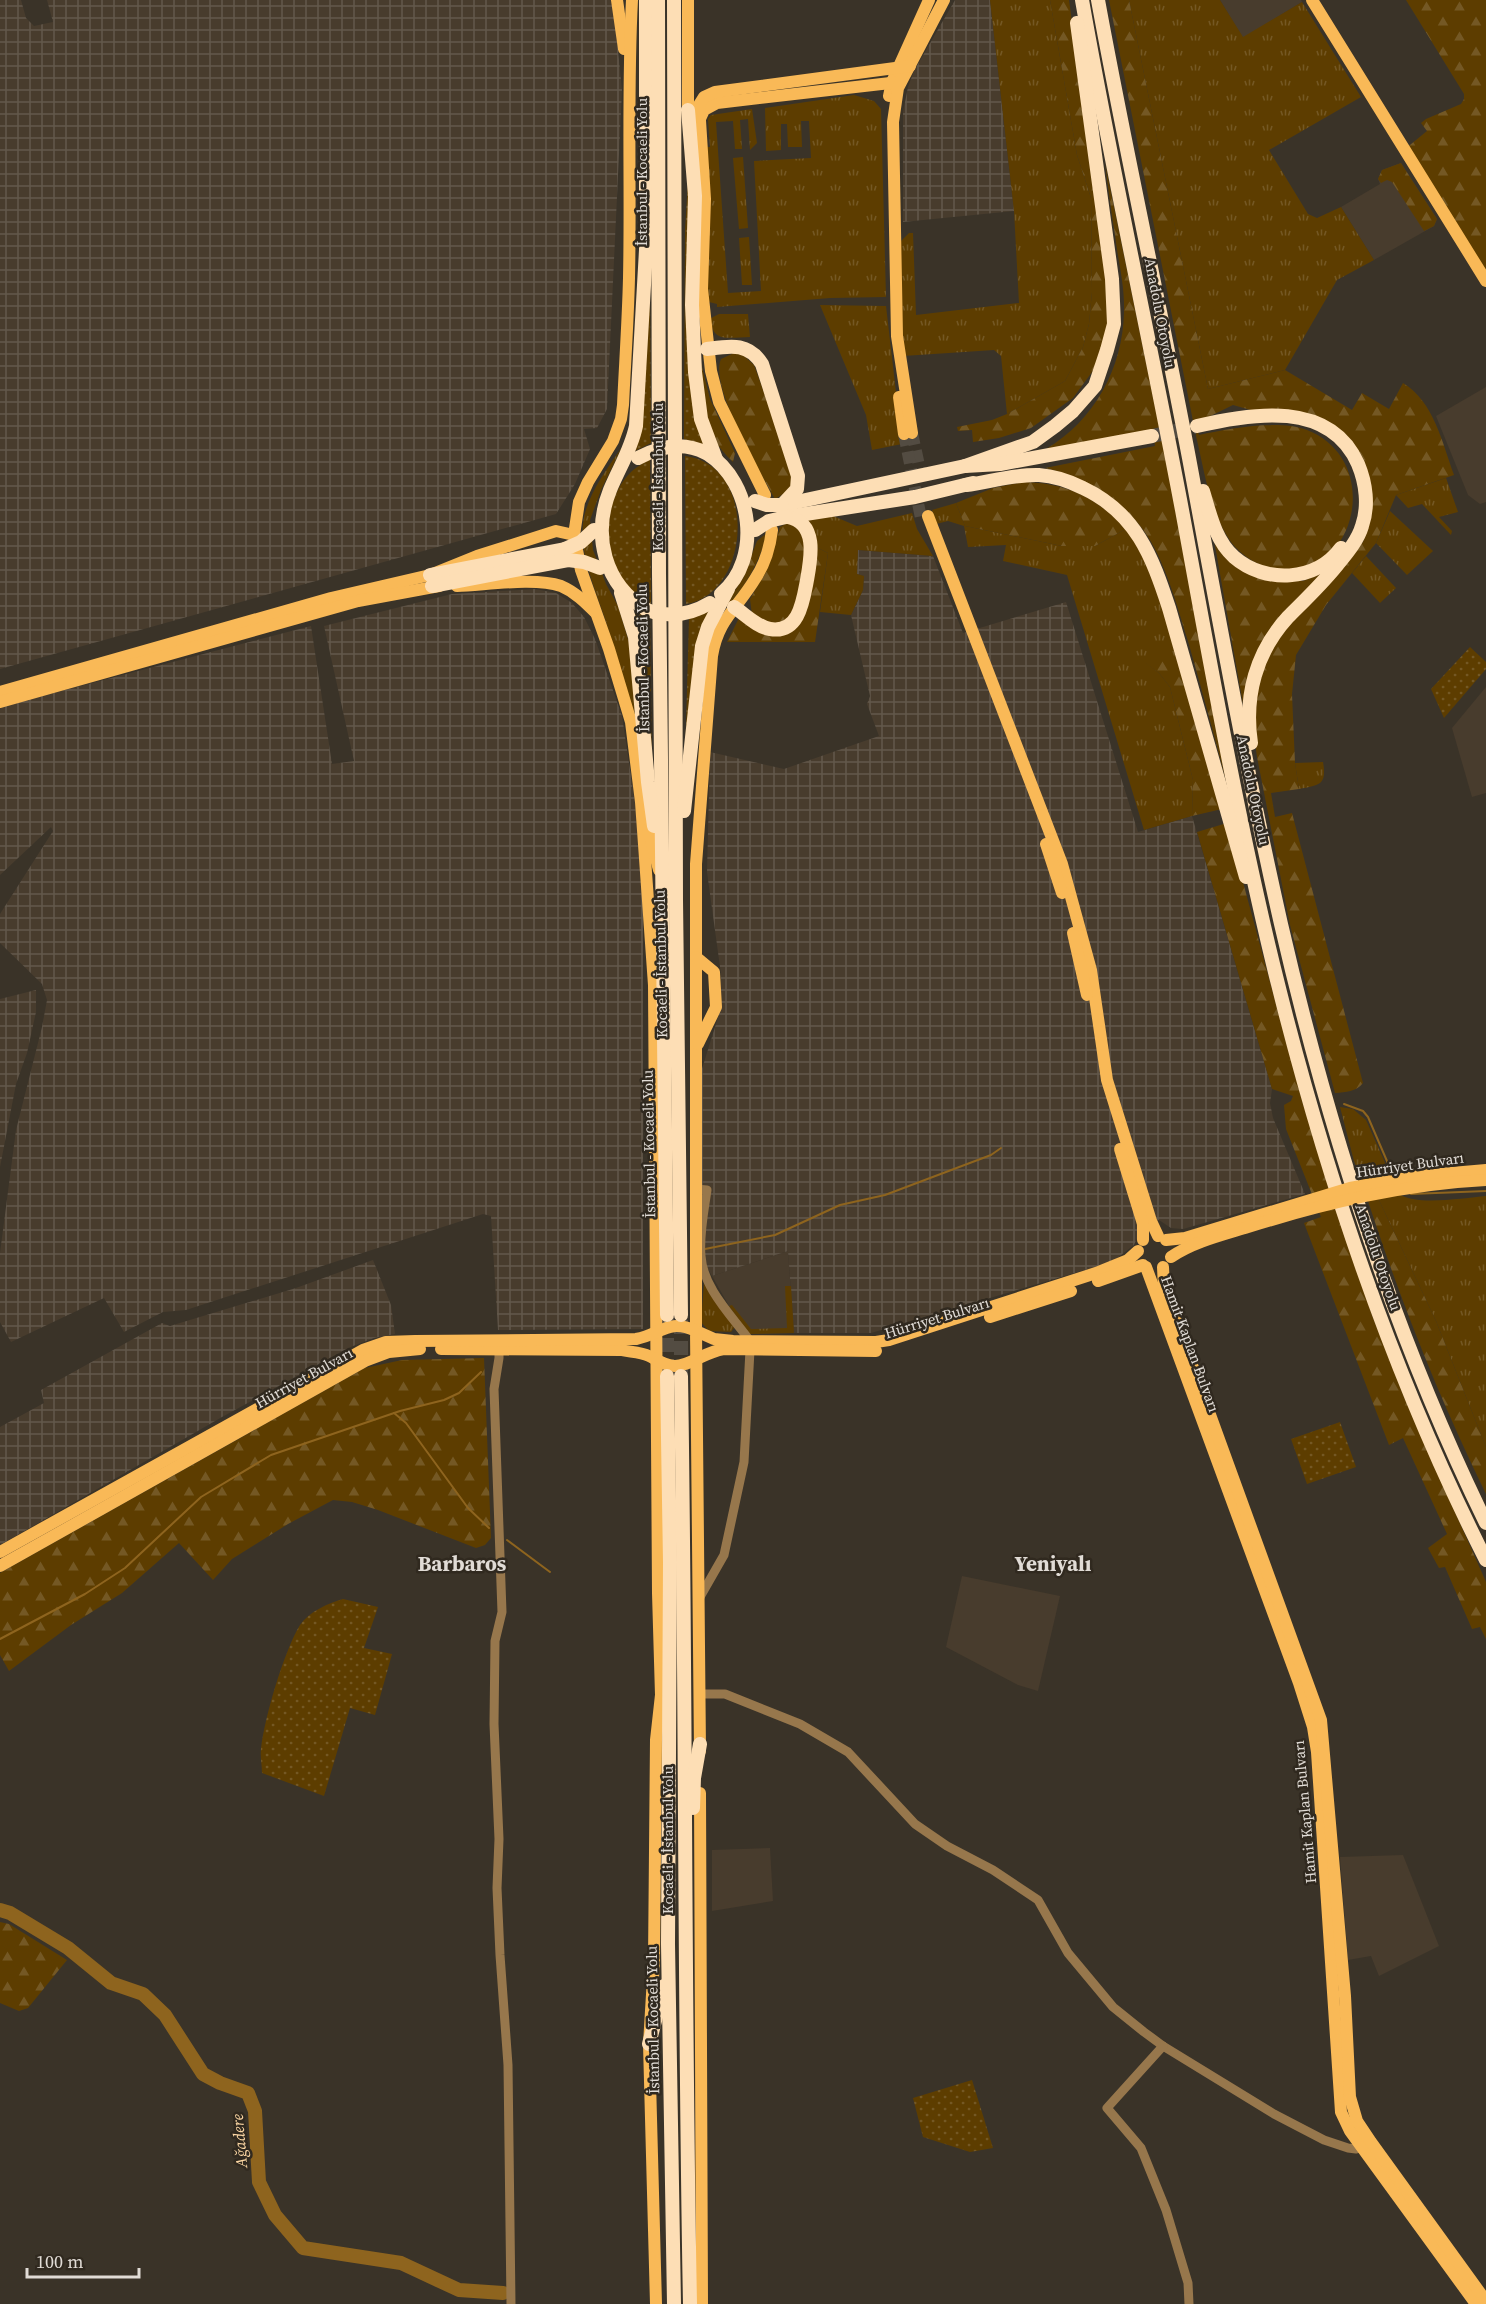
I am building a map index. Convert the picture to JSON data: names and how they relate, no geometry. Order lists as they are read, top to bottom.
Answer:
{
  "streets": {
    "highway": ["İstanbul - Kocaeli Yolu", "Anadolu Otoyolu", "Kocaeli - İstanbul Yolu"],
    "main road": ["Hürriyet Bulvarı", "Hamit Kaplan Bulvarı"]
  },
  "crossings": [
    ["İstanbul - Kocaeli Yolu", "Kocaeli - İstanbul Yolu"],
    ["Hürriyet Bulvarı", "Hamit Kaplan Bulvarı"]
  ],
  "districts": ["Barbaros", "Yeniyalı"],
  "water": ["Ağadere"],
  "scale_bar": "100 m"
}
